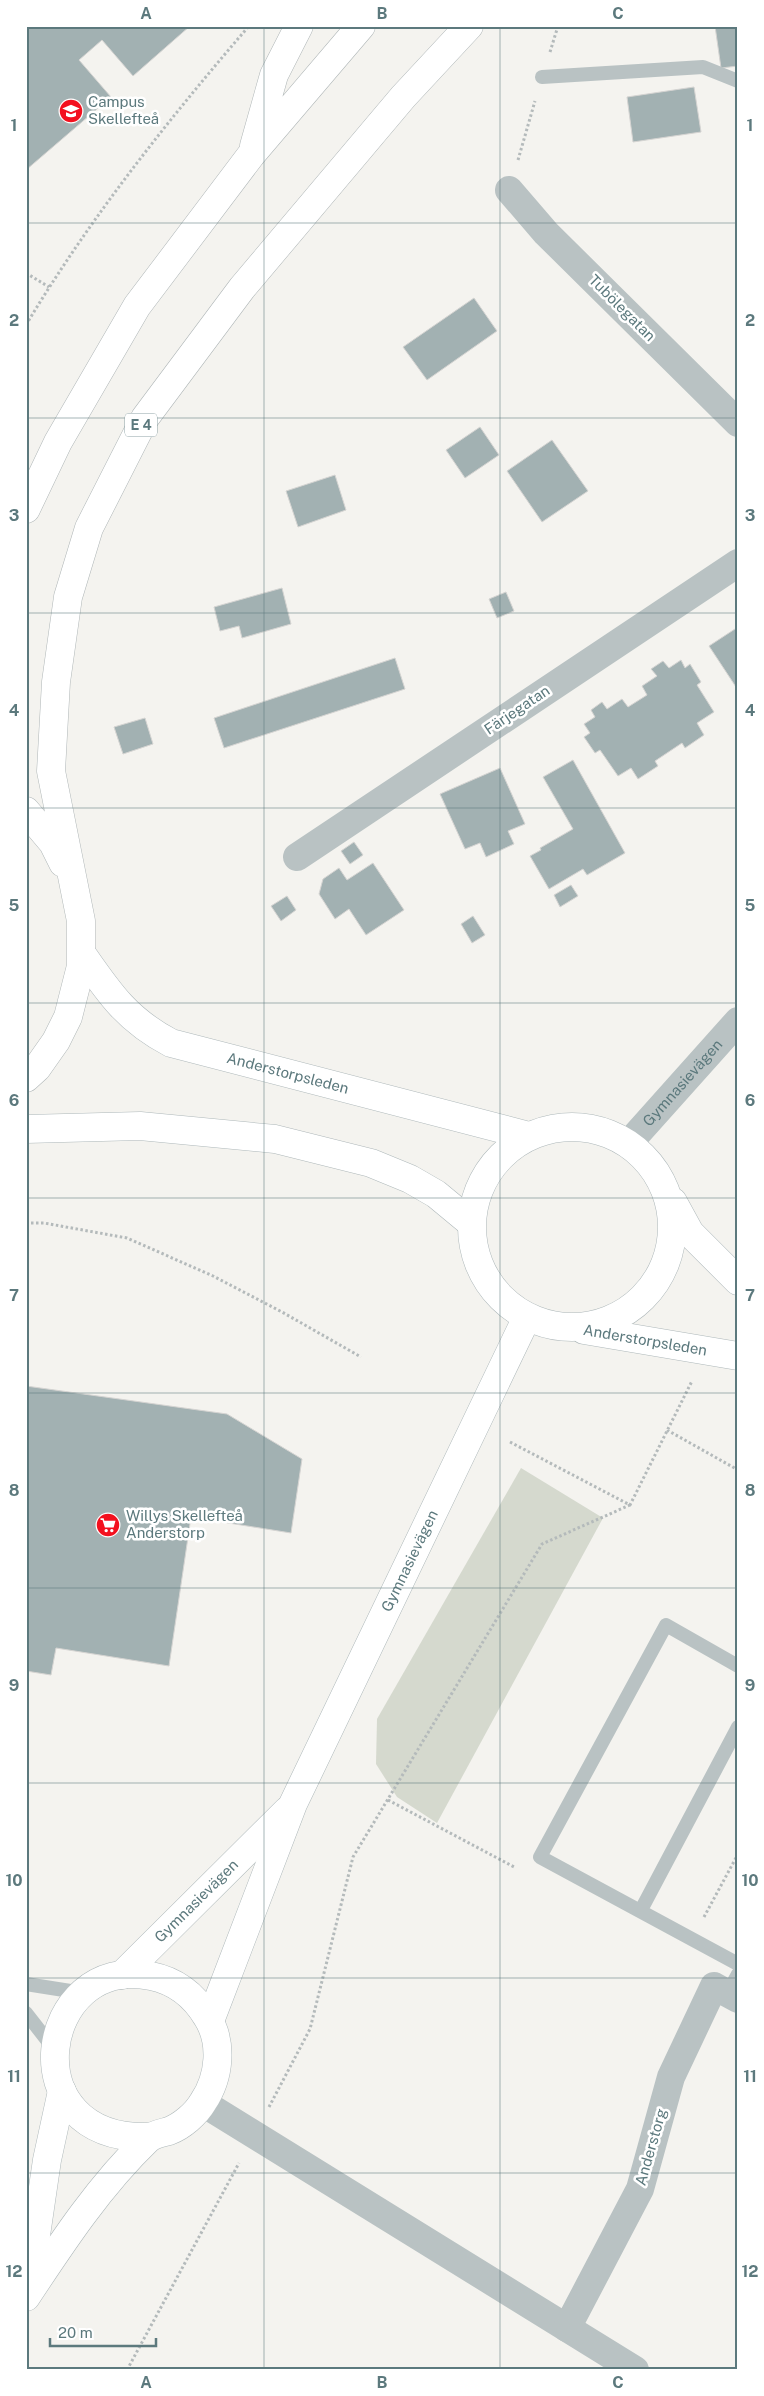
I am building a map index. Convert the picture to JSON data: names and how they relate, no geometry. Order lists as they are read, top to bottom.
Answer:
{
  "streets": {
    "main road": ["E 4", "Anderstorpsleden", "Gymnasievägen"],
    "street": ["Tubölegatan", "Färjegatan", "Anderstorg"]
  },
  "places": {
    "school or university": ["Campus Skellefteå"],
    "supermarket": ["Willys Skellefteå Anderstorp"]
  },
  "scale_bar": "20 m",
  "grid": {
    "columns": ["A", "B", "C"],
    "rows": [
      "1",
      "2",
      "3",
      "4",
      "5",
      "6",
      "7",
      "8",
      "9",
      "10",
      "11",
      "12"
    ]
  }
}
